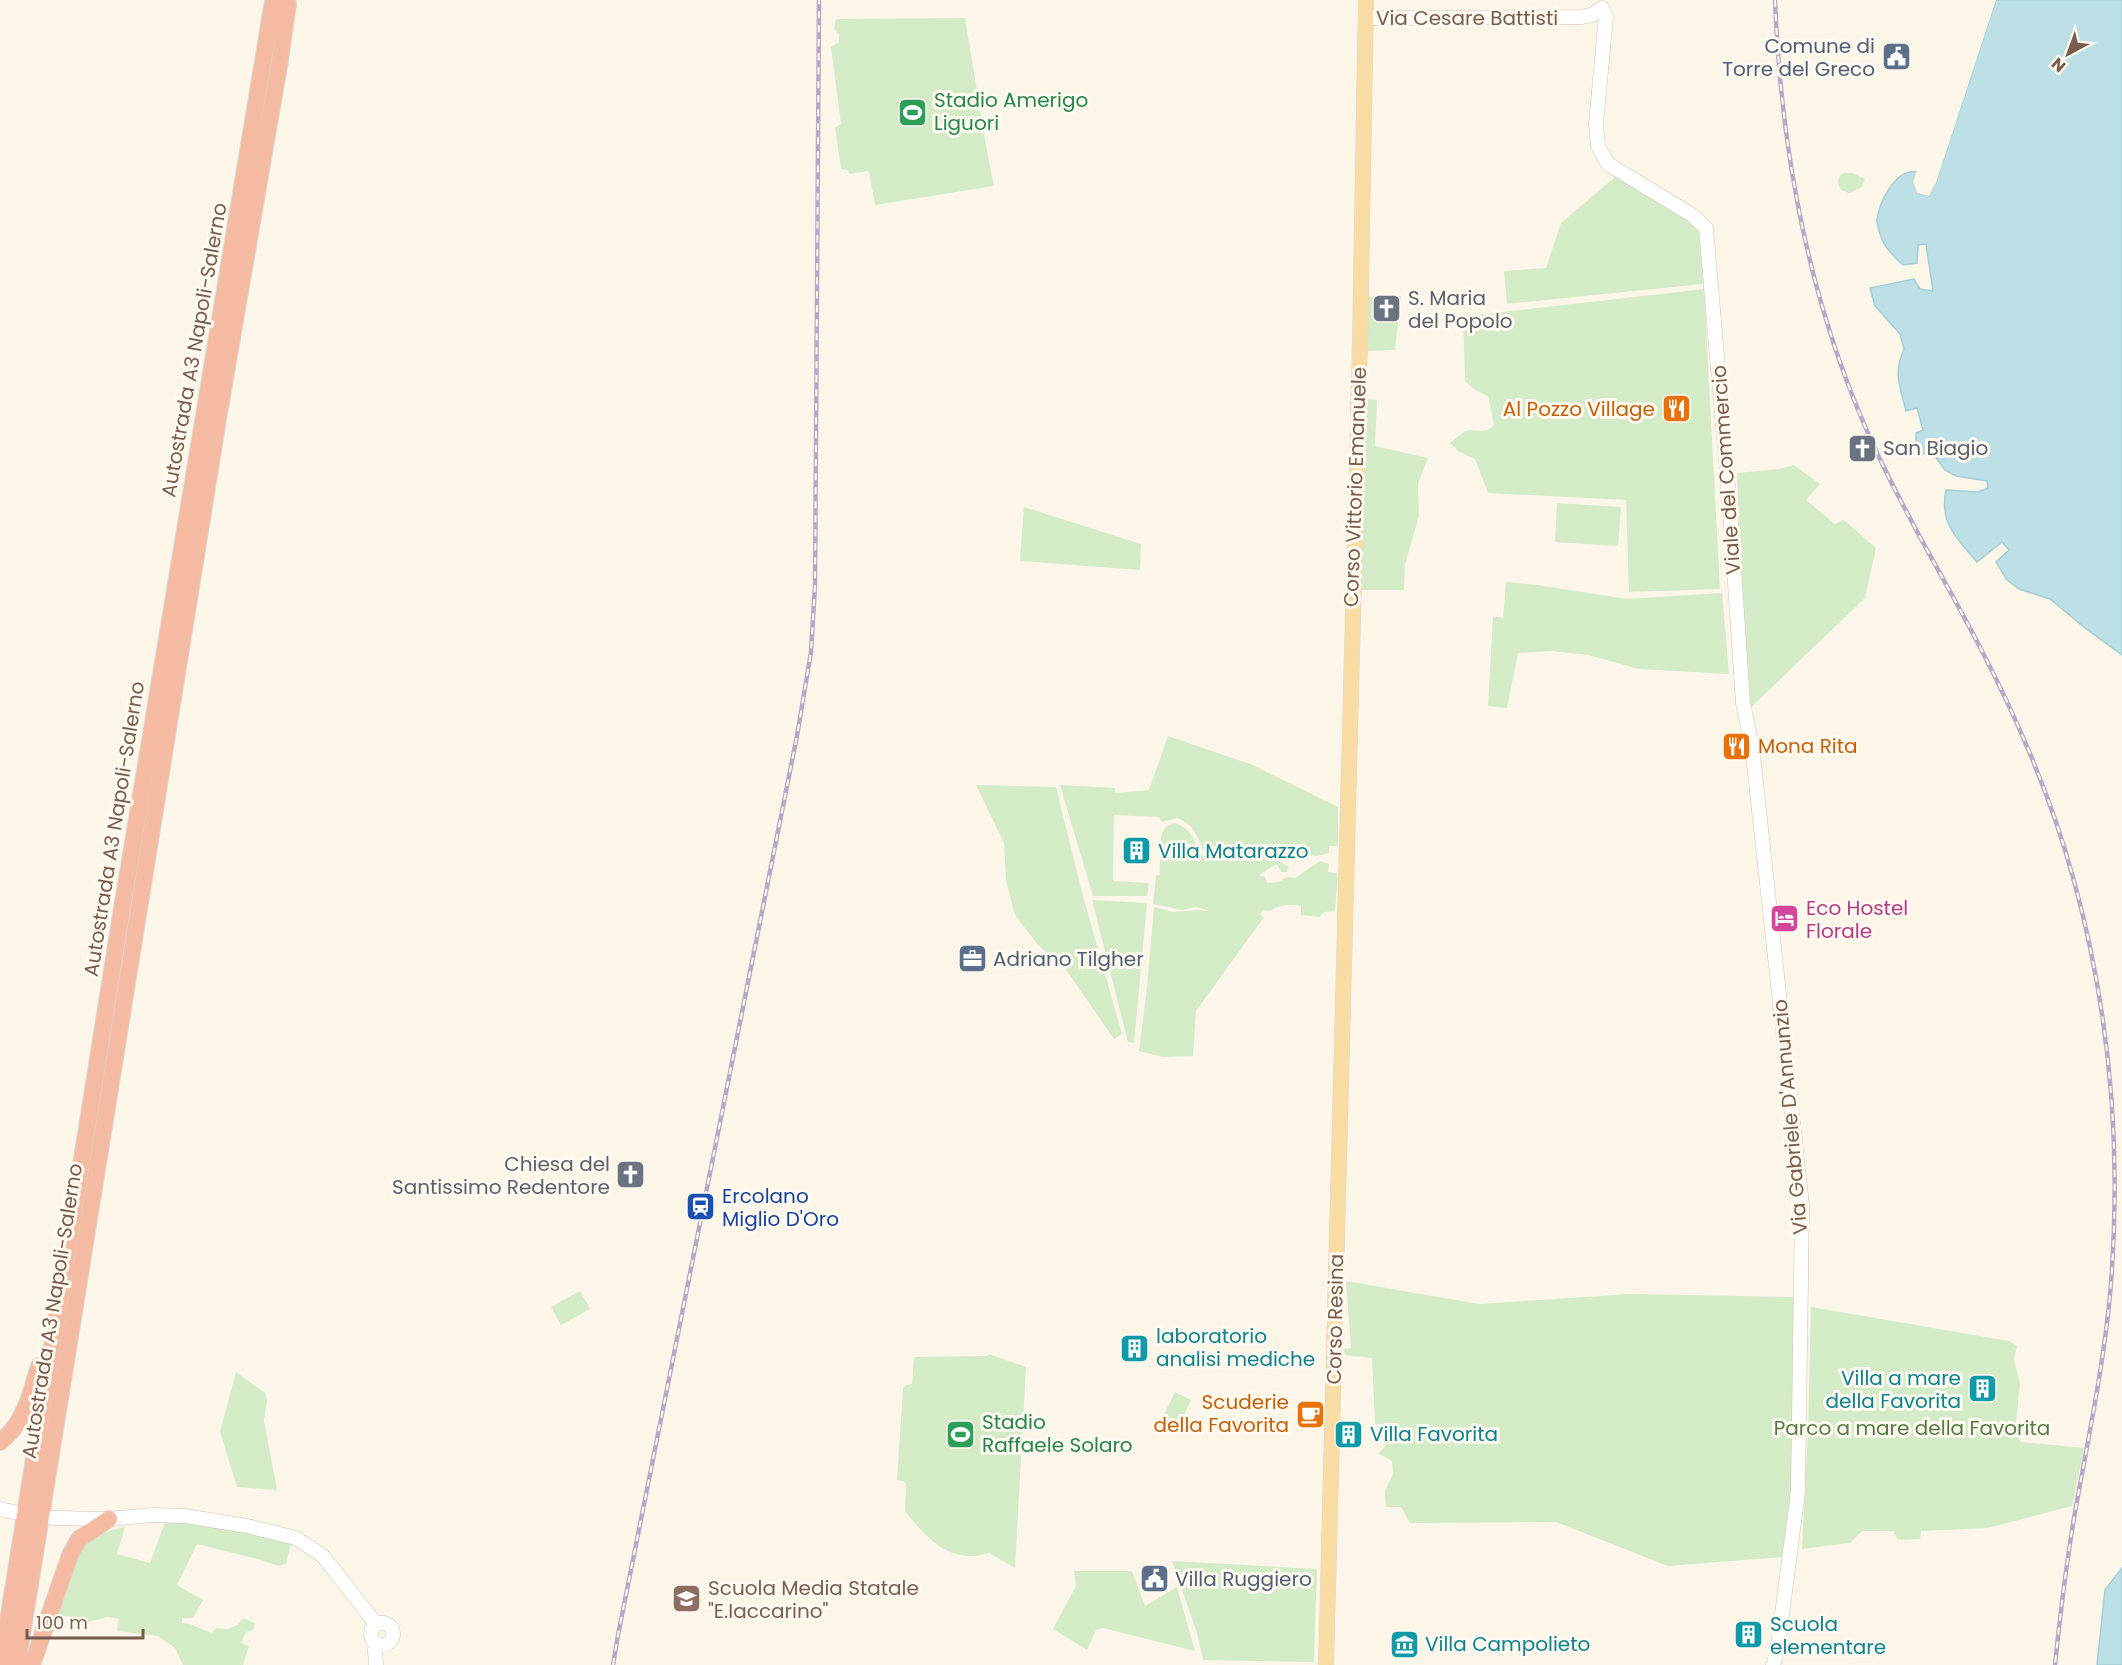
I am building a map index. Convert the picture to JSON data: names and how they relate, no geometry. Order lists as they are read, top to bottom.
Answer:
{
  "streets": {
    "highway": ["Autostrada A3 Napoli-Salerno"],
    "main road": ["Corso Vittorio Emanuele", "Corso Resina"],
    "street": ["Via Cesare Battisti", "Viale del Commercio", "Via Gabriele D'Annunzio"]
  },
  "crossings": [
    ["Via Cesare Battisti", "Viale del Commercio"],
    ["Via Cesare Battisti", "Corso Vittorio Emanuele"],
    ["Viale del Commercio", "Via Gabriele D'Annunzio"],
    ["Corso Vittorio Emanuele", "Corso Resina"]
  ],
  "parks": ["Parco a mare della Favorita"],
  "places": {
    "public building": ["Comune di Torre del Greco", "Villa Ruggiero"],
    "sports": ["Stadio Amerigo Liguori", "Stadio Raffaele Solaro"],
    "church": ["S. Maria del Popolo", "San Biagio", "Chiesa del Santissimo Redentore"],
    "restaurant": ["Al Pozzo Village", "Mona Rita"],
    "building": [
      "Villa Matarazzo",
      "laboratorio analisi mediche",
      "Villa a mare della Favorita",
      "Villa Favorita",
      "Scuola elementare"
    ],
    "hotel": ["Eco Hostel Florale"],
    "office": ["Adriano Tilgher"],
    "station": ["Ercolano Miglio D'Oro"],
    "cafe": ["Scuderie della Favorita"],
    "school or university": ["Scuola Media Statale \"E.Iaccarino\""],
    "museum": ["Villa Campolieto"]
  },
  "scale_bar": "100 m",
  "north": "bottom left"
}
